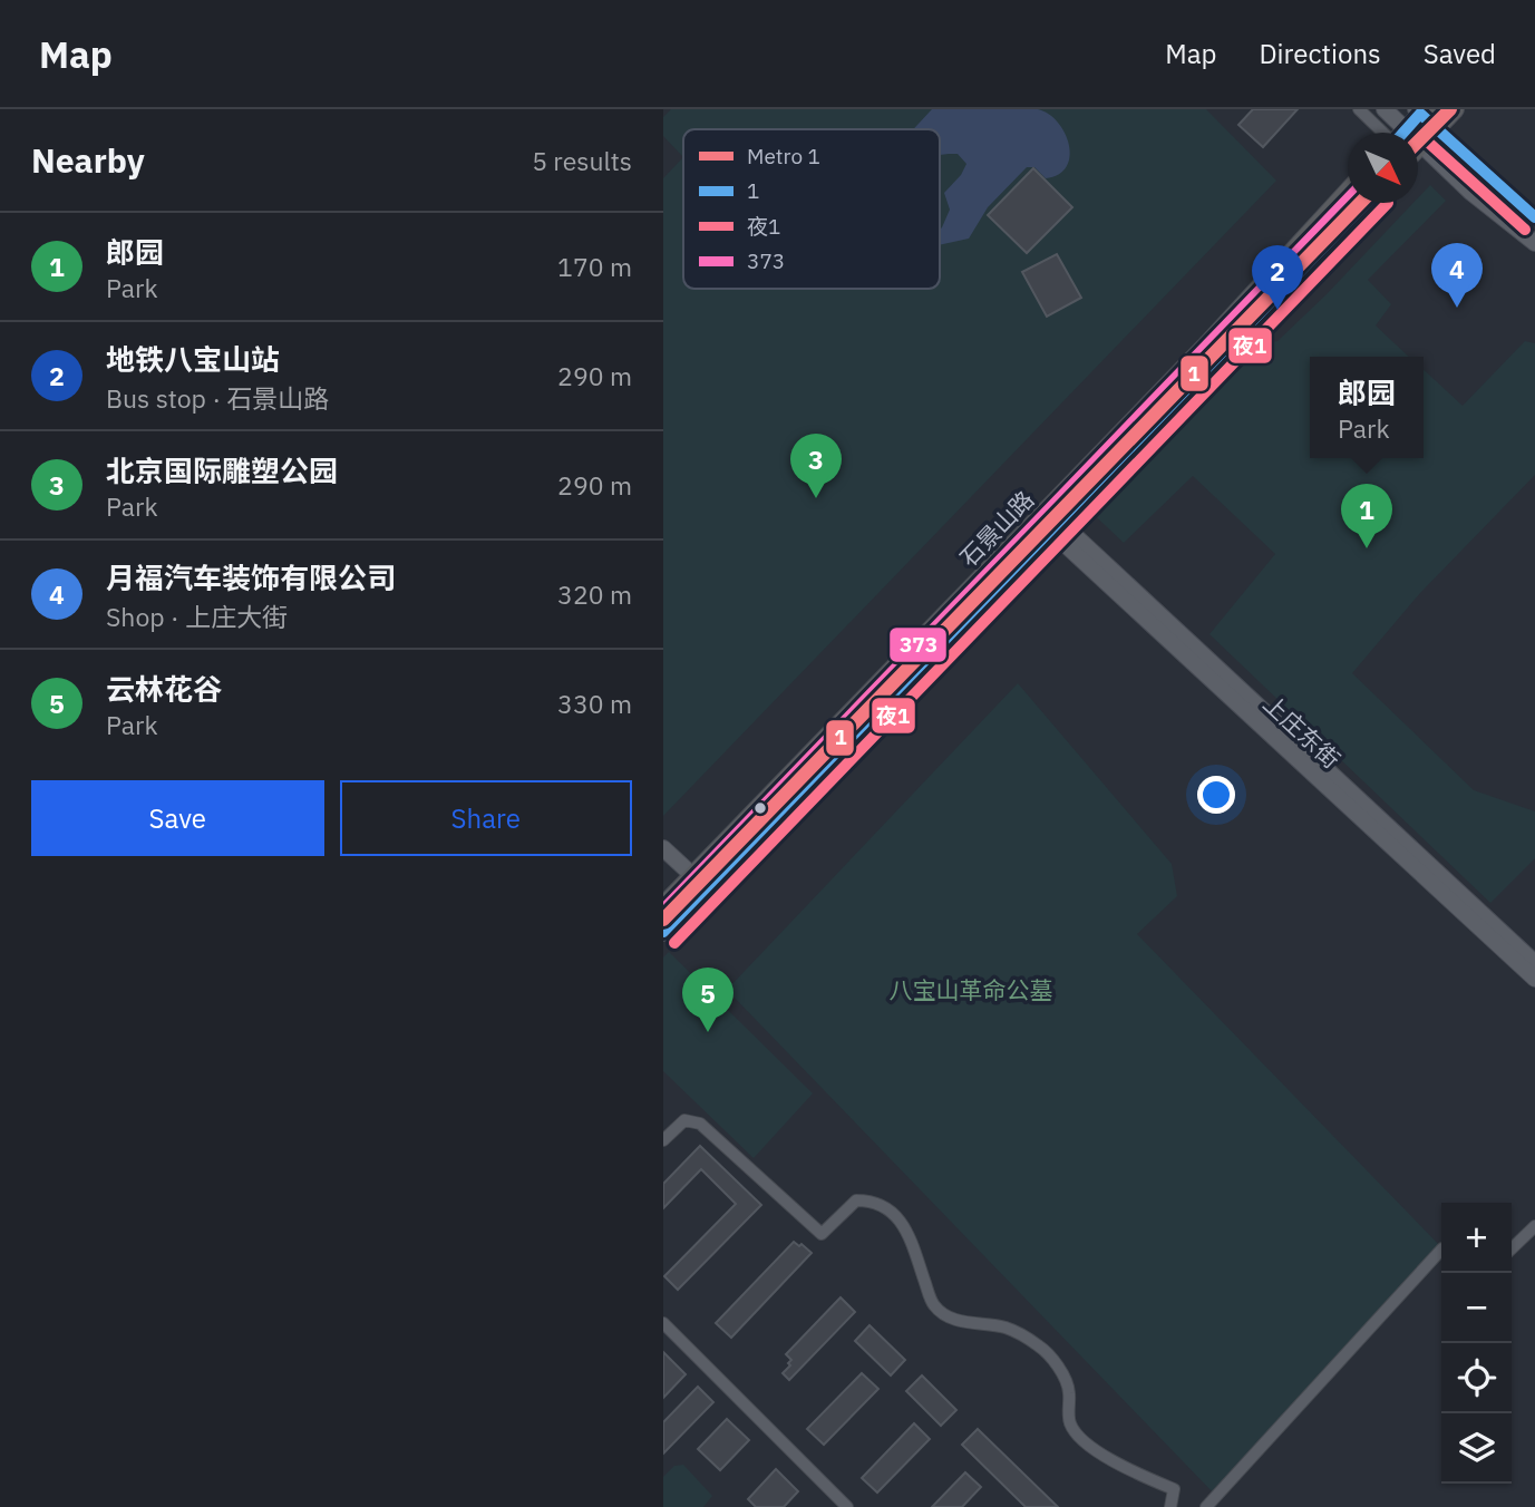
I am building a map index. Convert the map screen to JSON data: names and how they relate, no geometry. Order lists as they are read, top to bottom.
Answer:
{
  "streets": {
    "highway": ["石景山路"],
    "main road": ["上庄东街"]
  },
  "crossings": [
    ["石景山路", "上庄东街"]
  ],
  "parks": ["八宝山革命公墓"],
  "lines": [
    "metro line 1",
    "transit line 1",
    "transit line 夜1",
    "transit line 373"
  ],
  "legend": [
    "Metro 1",
    "1",
    "夜1",
    "373"
  ],
  "north": "bottom right",
  "page": {
    "header": "Map",
    "nav": ["Map", "Directions", "Saved"],
    "heading": ["Nearby", "5 results"],
    "list": [
      {
        "mark": "1",
        "name": "郎园",
        "note": "Park",
        "value": "170 m"
      },
      {
        "mark": "2",
        "name": "地铁八宝山站",
        "note": "Bus stop · 石景山路",
        "value": "290 m"
      },
      {
        "mark": "3",
        "name": "北京国际雕塑公园",
        "note": "Park",
        "value": "290 m"
      },
      {
        "mark": "4",
        "name": "月福汽车装饰有限公司",
        "note": "Shop · 上庄大街",
        "value": "320 m"
      },
      {
        "mark": "5",
        "name": "云林花谷",
        "note": "Park",
        "value": "330 m"
      }
    ],
    "pins": [
      "4",
      "2",
      "3",
      "1",
      "5"
    ],
    "popup": ["郎园", "Park"],
    "buttons": ["Save", "Share"],
    "map_buttons": ["+", "−"]
  }
}
